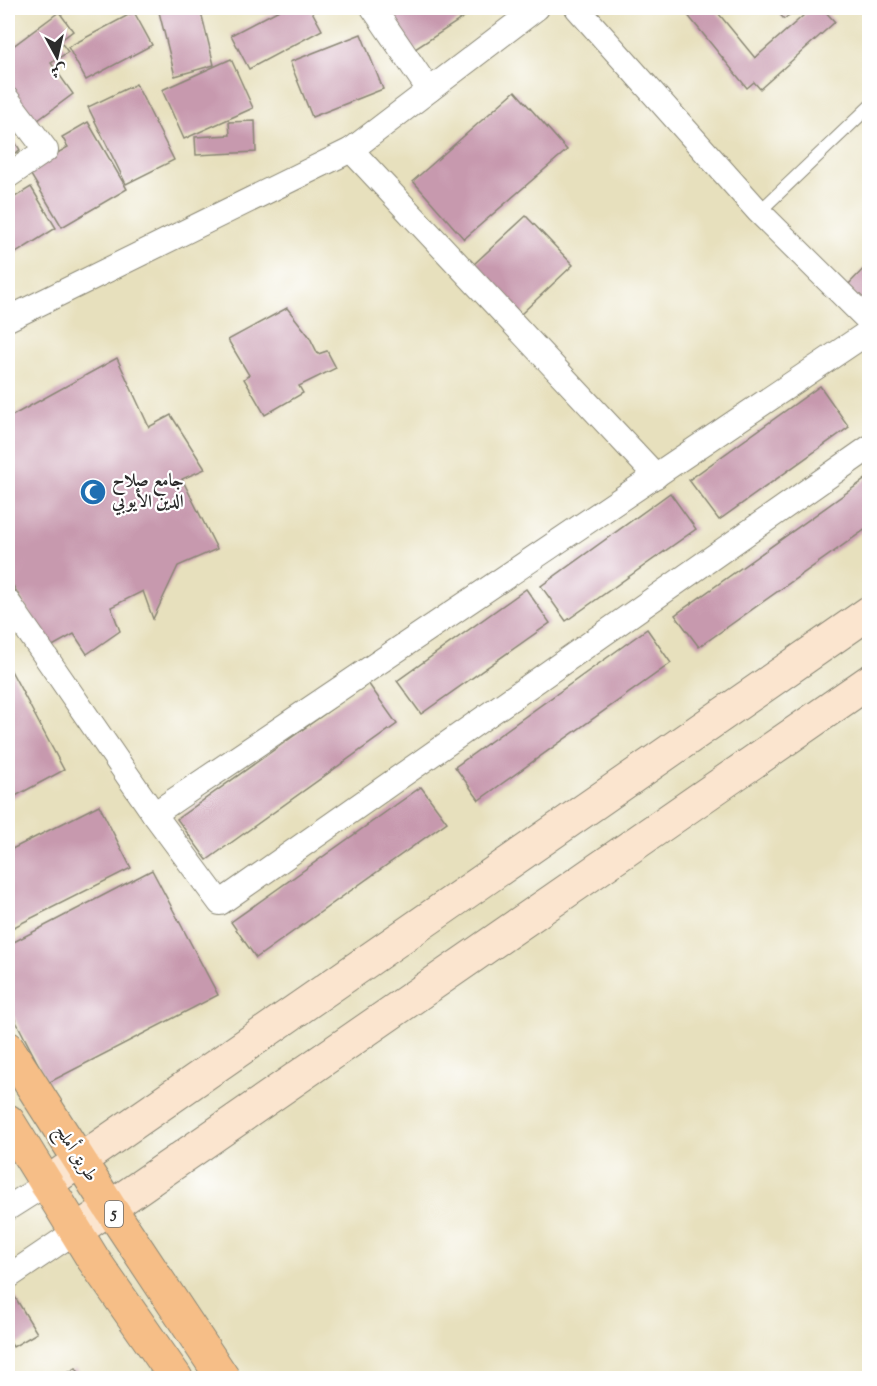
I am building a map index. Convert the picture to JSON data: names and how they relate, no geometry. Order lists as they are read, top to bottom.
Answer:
{
  "streets": {
    "highway": ["طريق أملج", "5"]
  },
  "places": {
    "mosque": ["جامع صلاح الدين الأيوبي"]
  },
  "north": "bottom"
}
